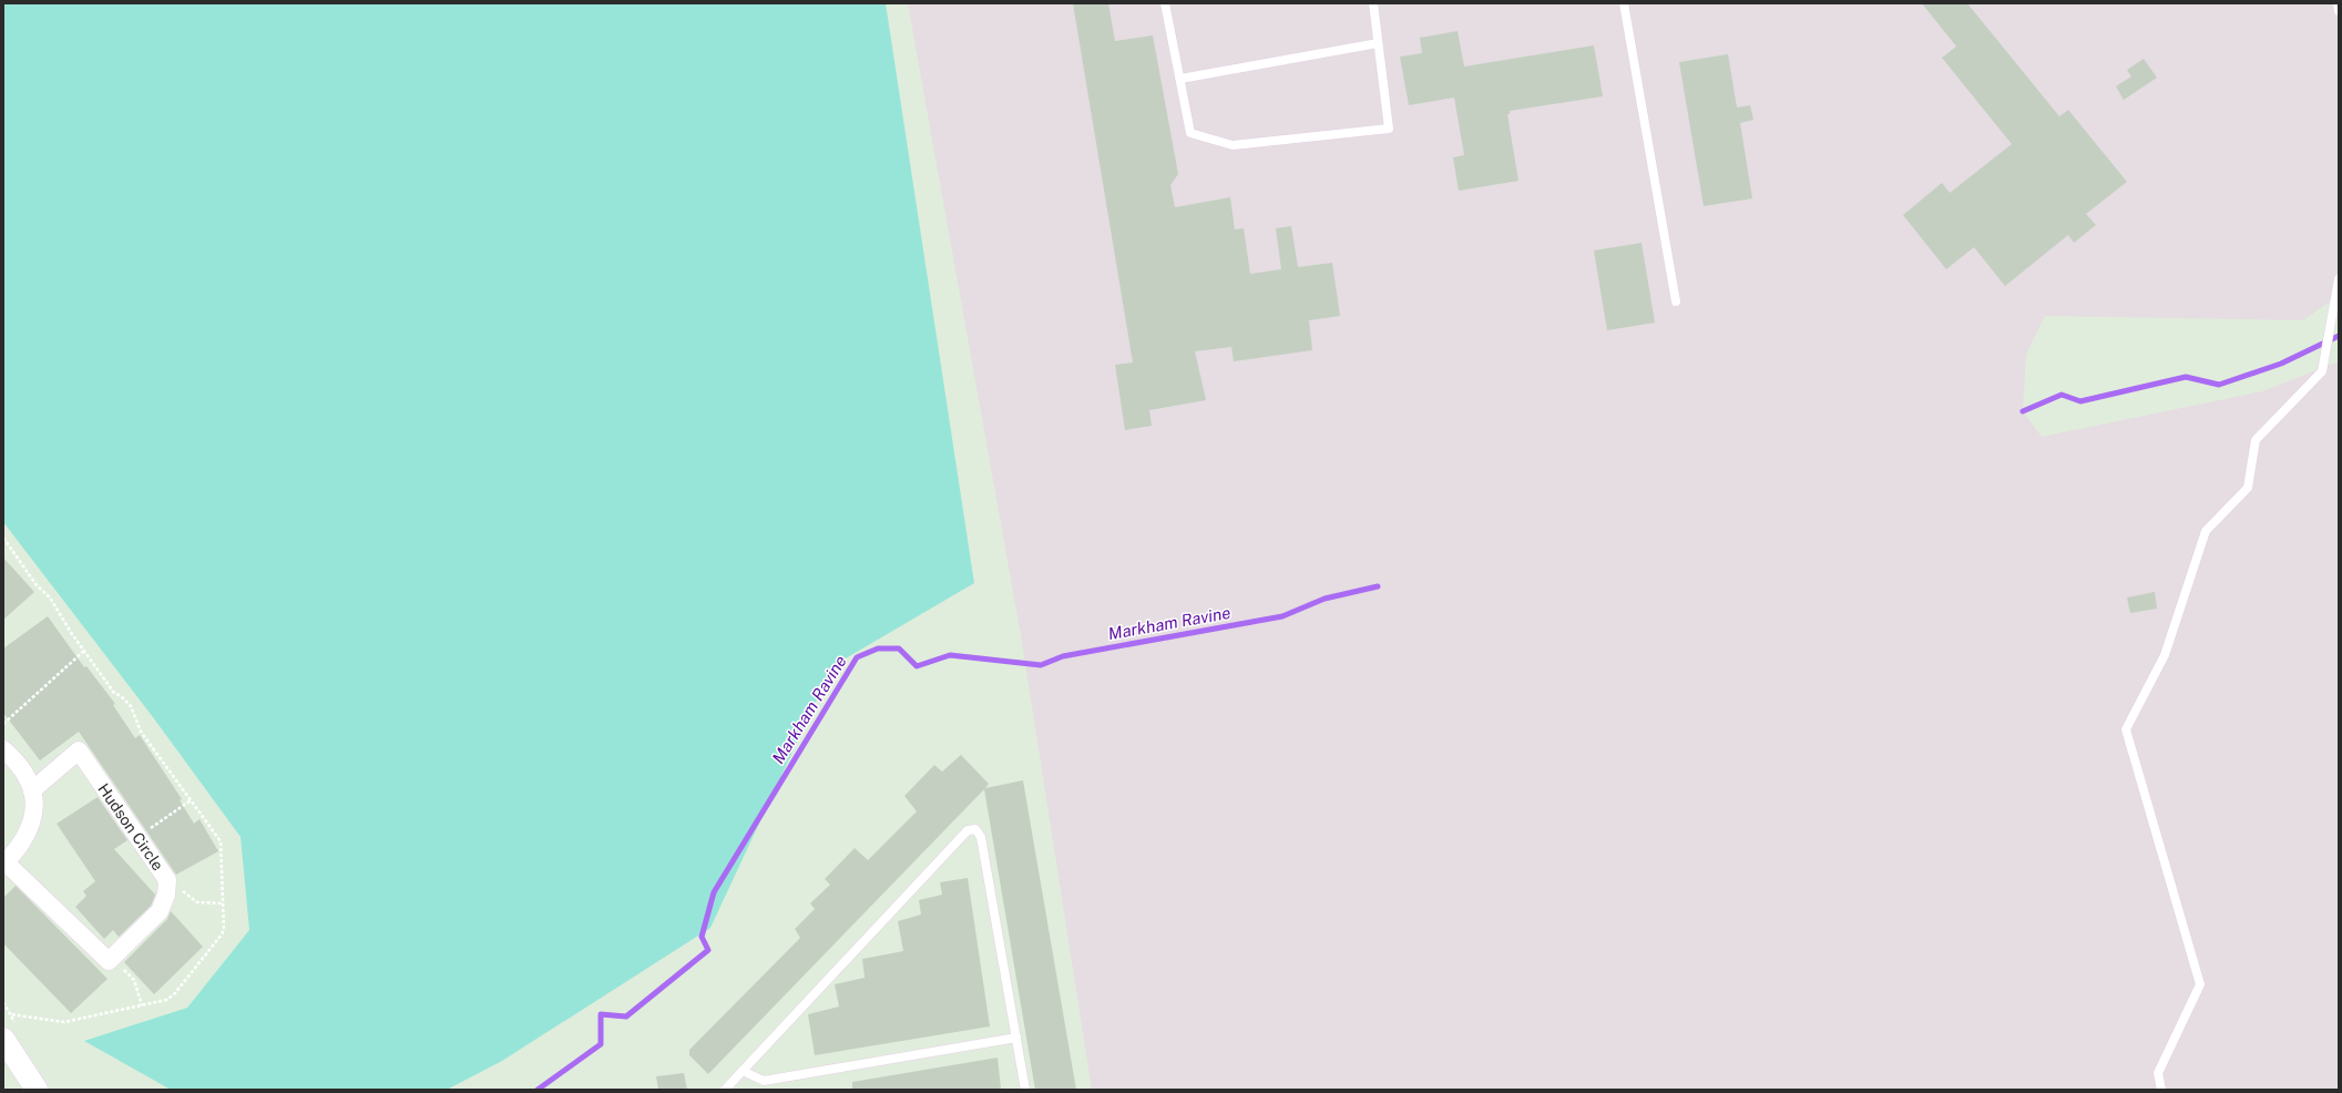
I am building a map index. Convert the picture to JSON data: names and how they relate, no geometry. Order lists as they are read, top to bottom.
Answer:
{
  "streets": {
    "street": ["Hudson Circle"]
  },
  "water": ["Markham Ravine"]
}
